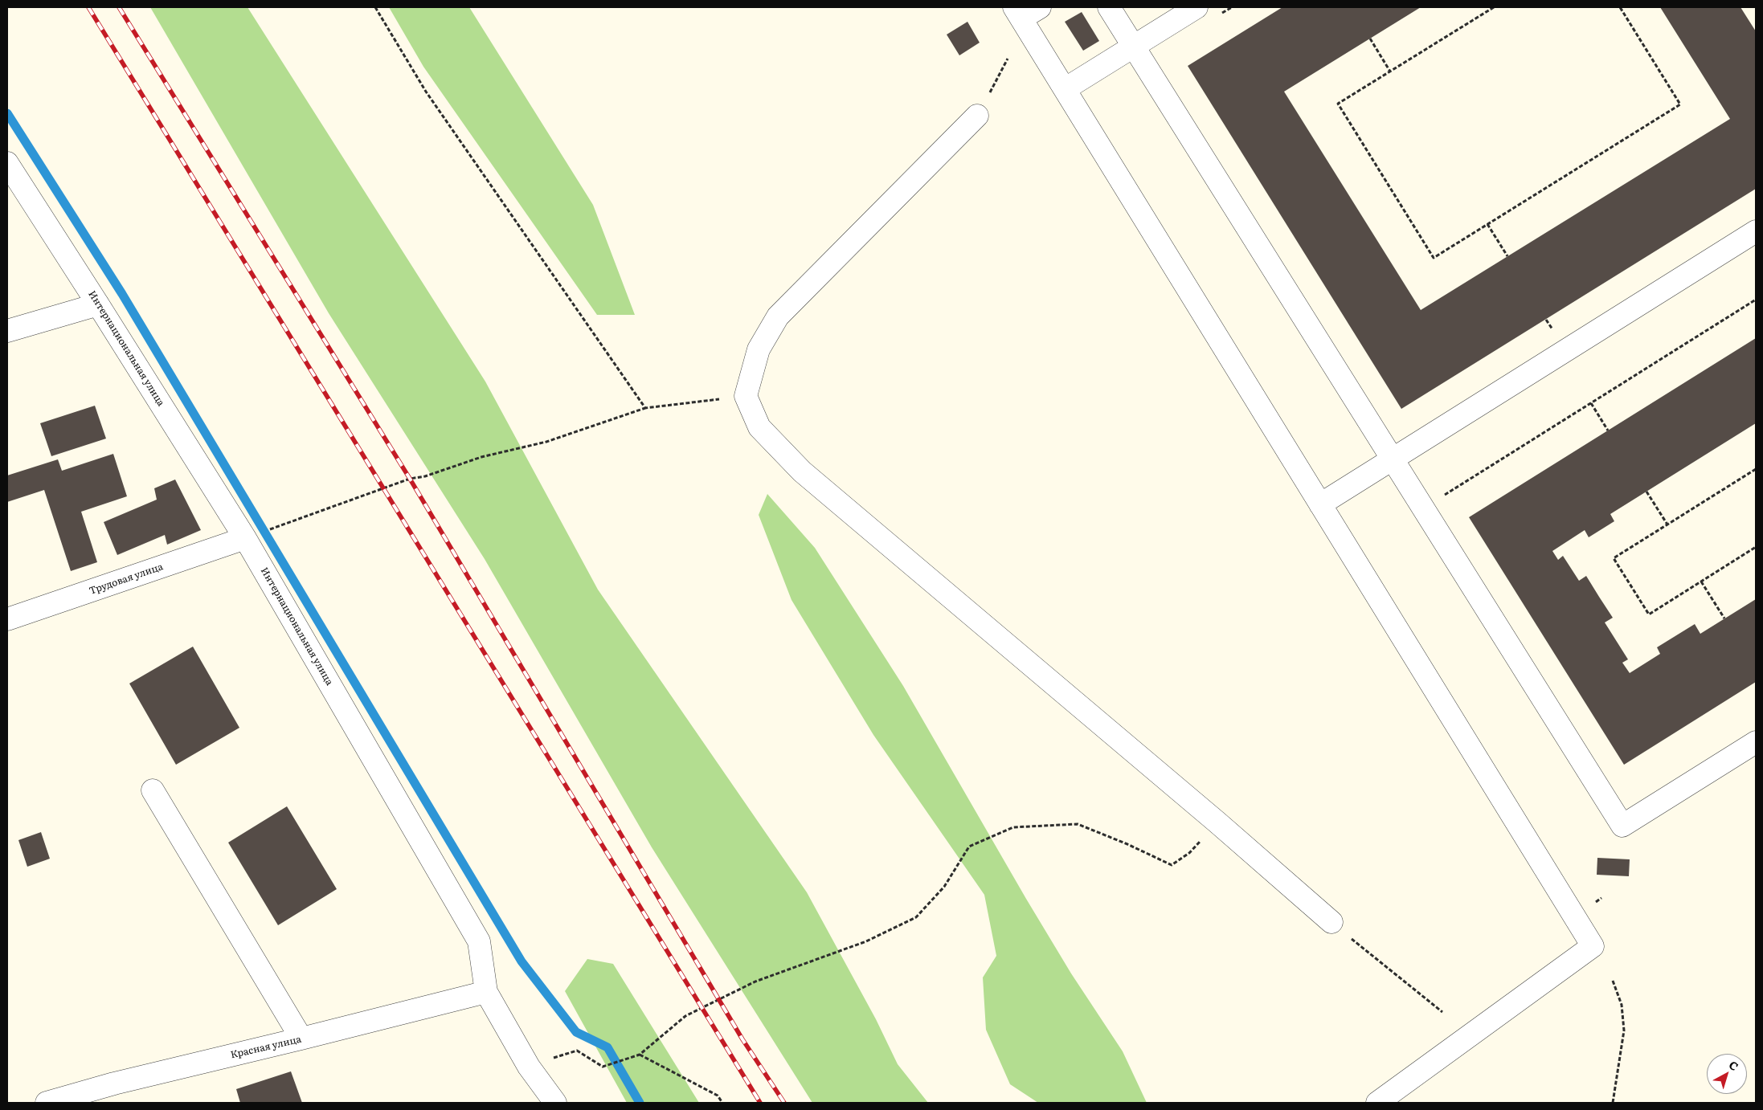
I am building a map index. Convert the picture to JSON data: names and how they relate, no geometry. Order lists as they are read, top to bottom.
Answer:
{
  "streets": {
    "street": ["Интернациональная улица", "Трудовая улица", "Красная улица"]
  },
  "crossings": [
    ["Интернациональная улица", "Трудовая улица"],
    ["Интернациональная улица", "Красная улица"]
  ],
  "north": "top right"
}
